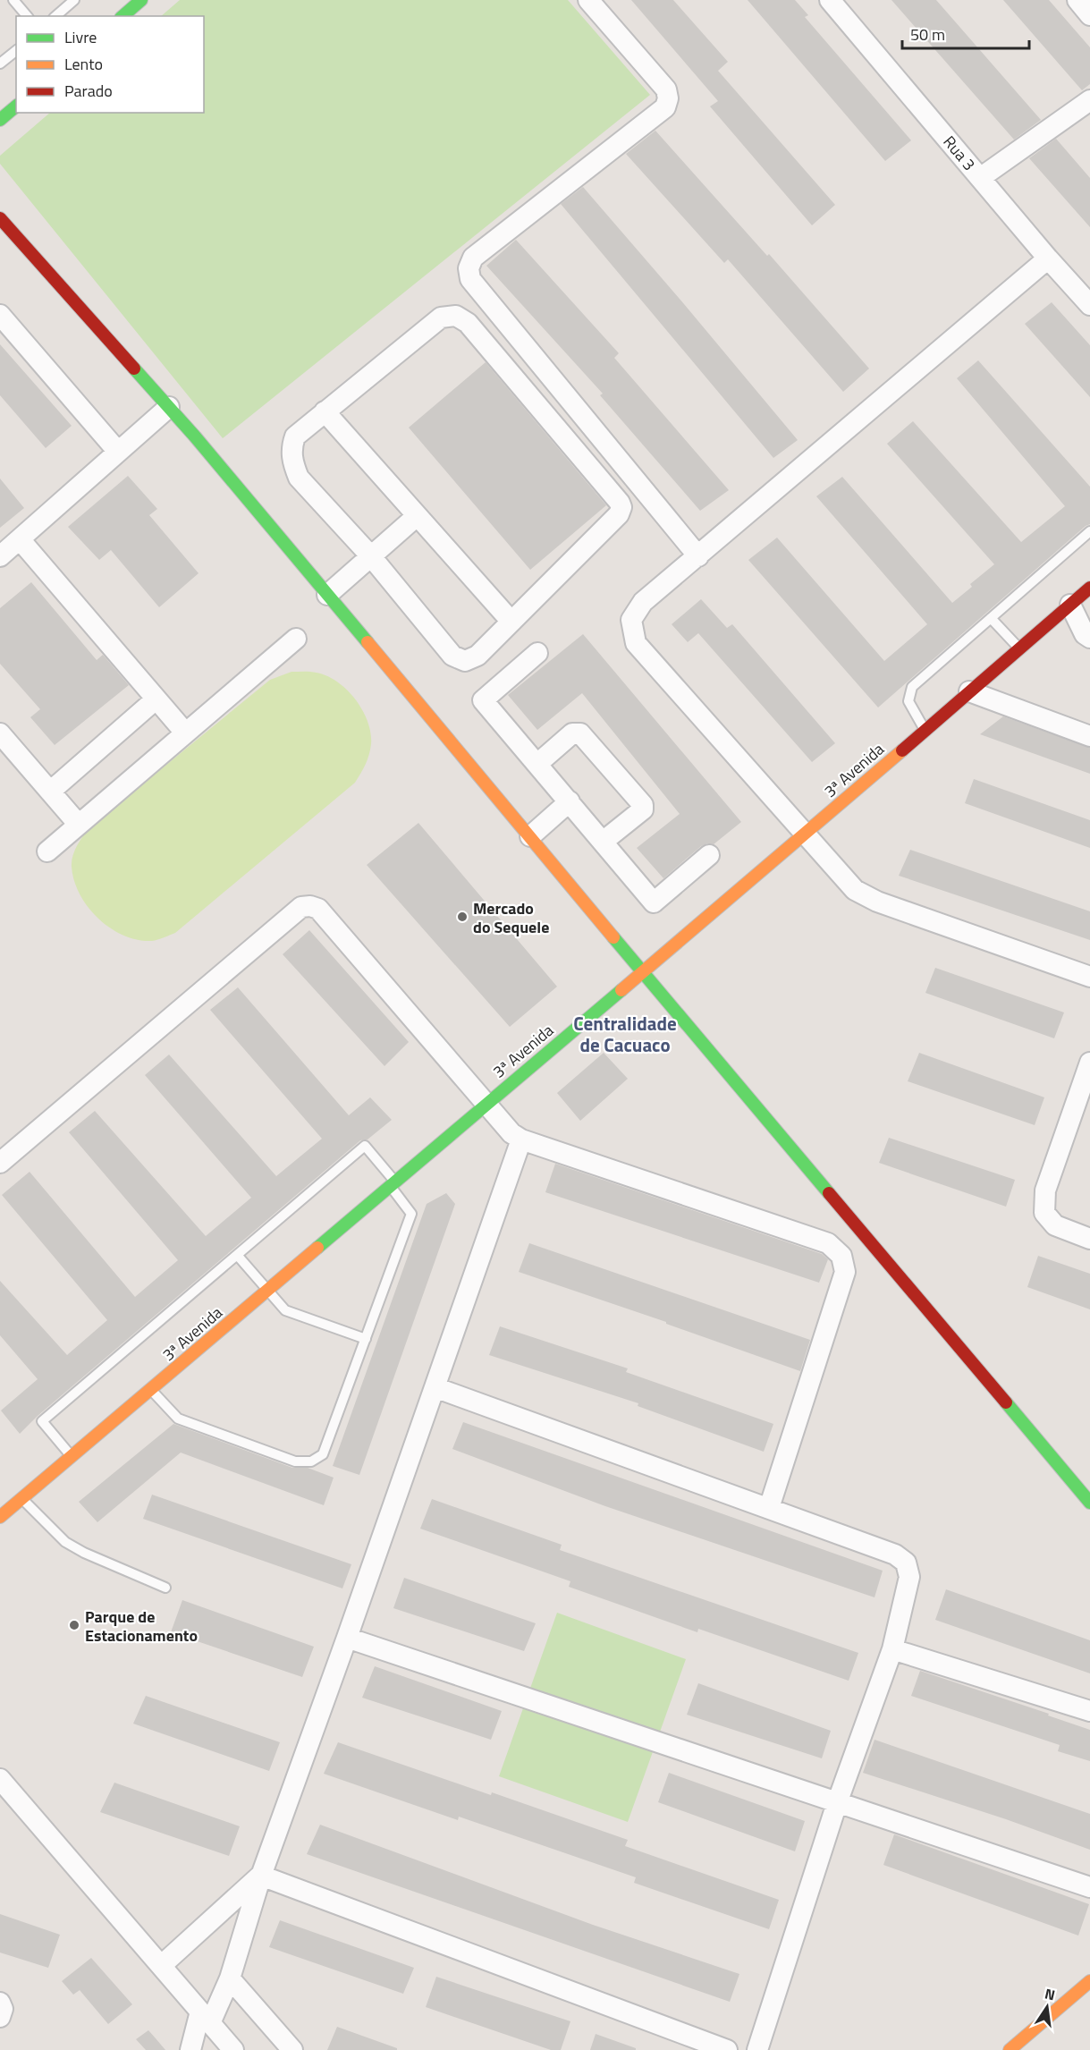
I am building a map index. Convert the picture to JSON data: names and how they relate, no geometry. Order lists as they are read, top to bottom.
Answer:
{
  "streets": {
    "street": ["Rua 3", "3ª Avenida"]
  },
  "districts": ["Centralidade de Cacuaco"],
  "places": ["Mercado do Sequele", "Parque de Estacionamento"],
  "legend": ["Livre", "Lento", "Parado"],
  "scale_bar": "50 m",
  "north": "top"
}
